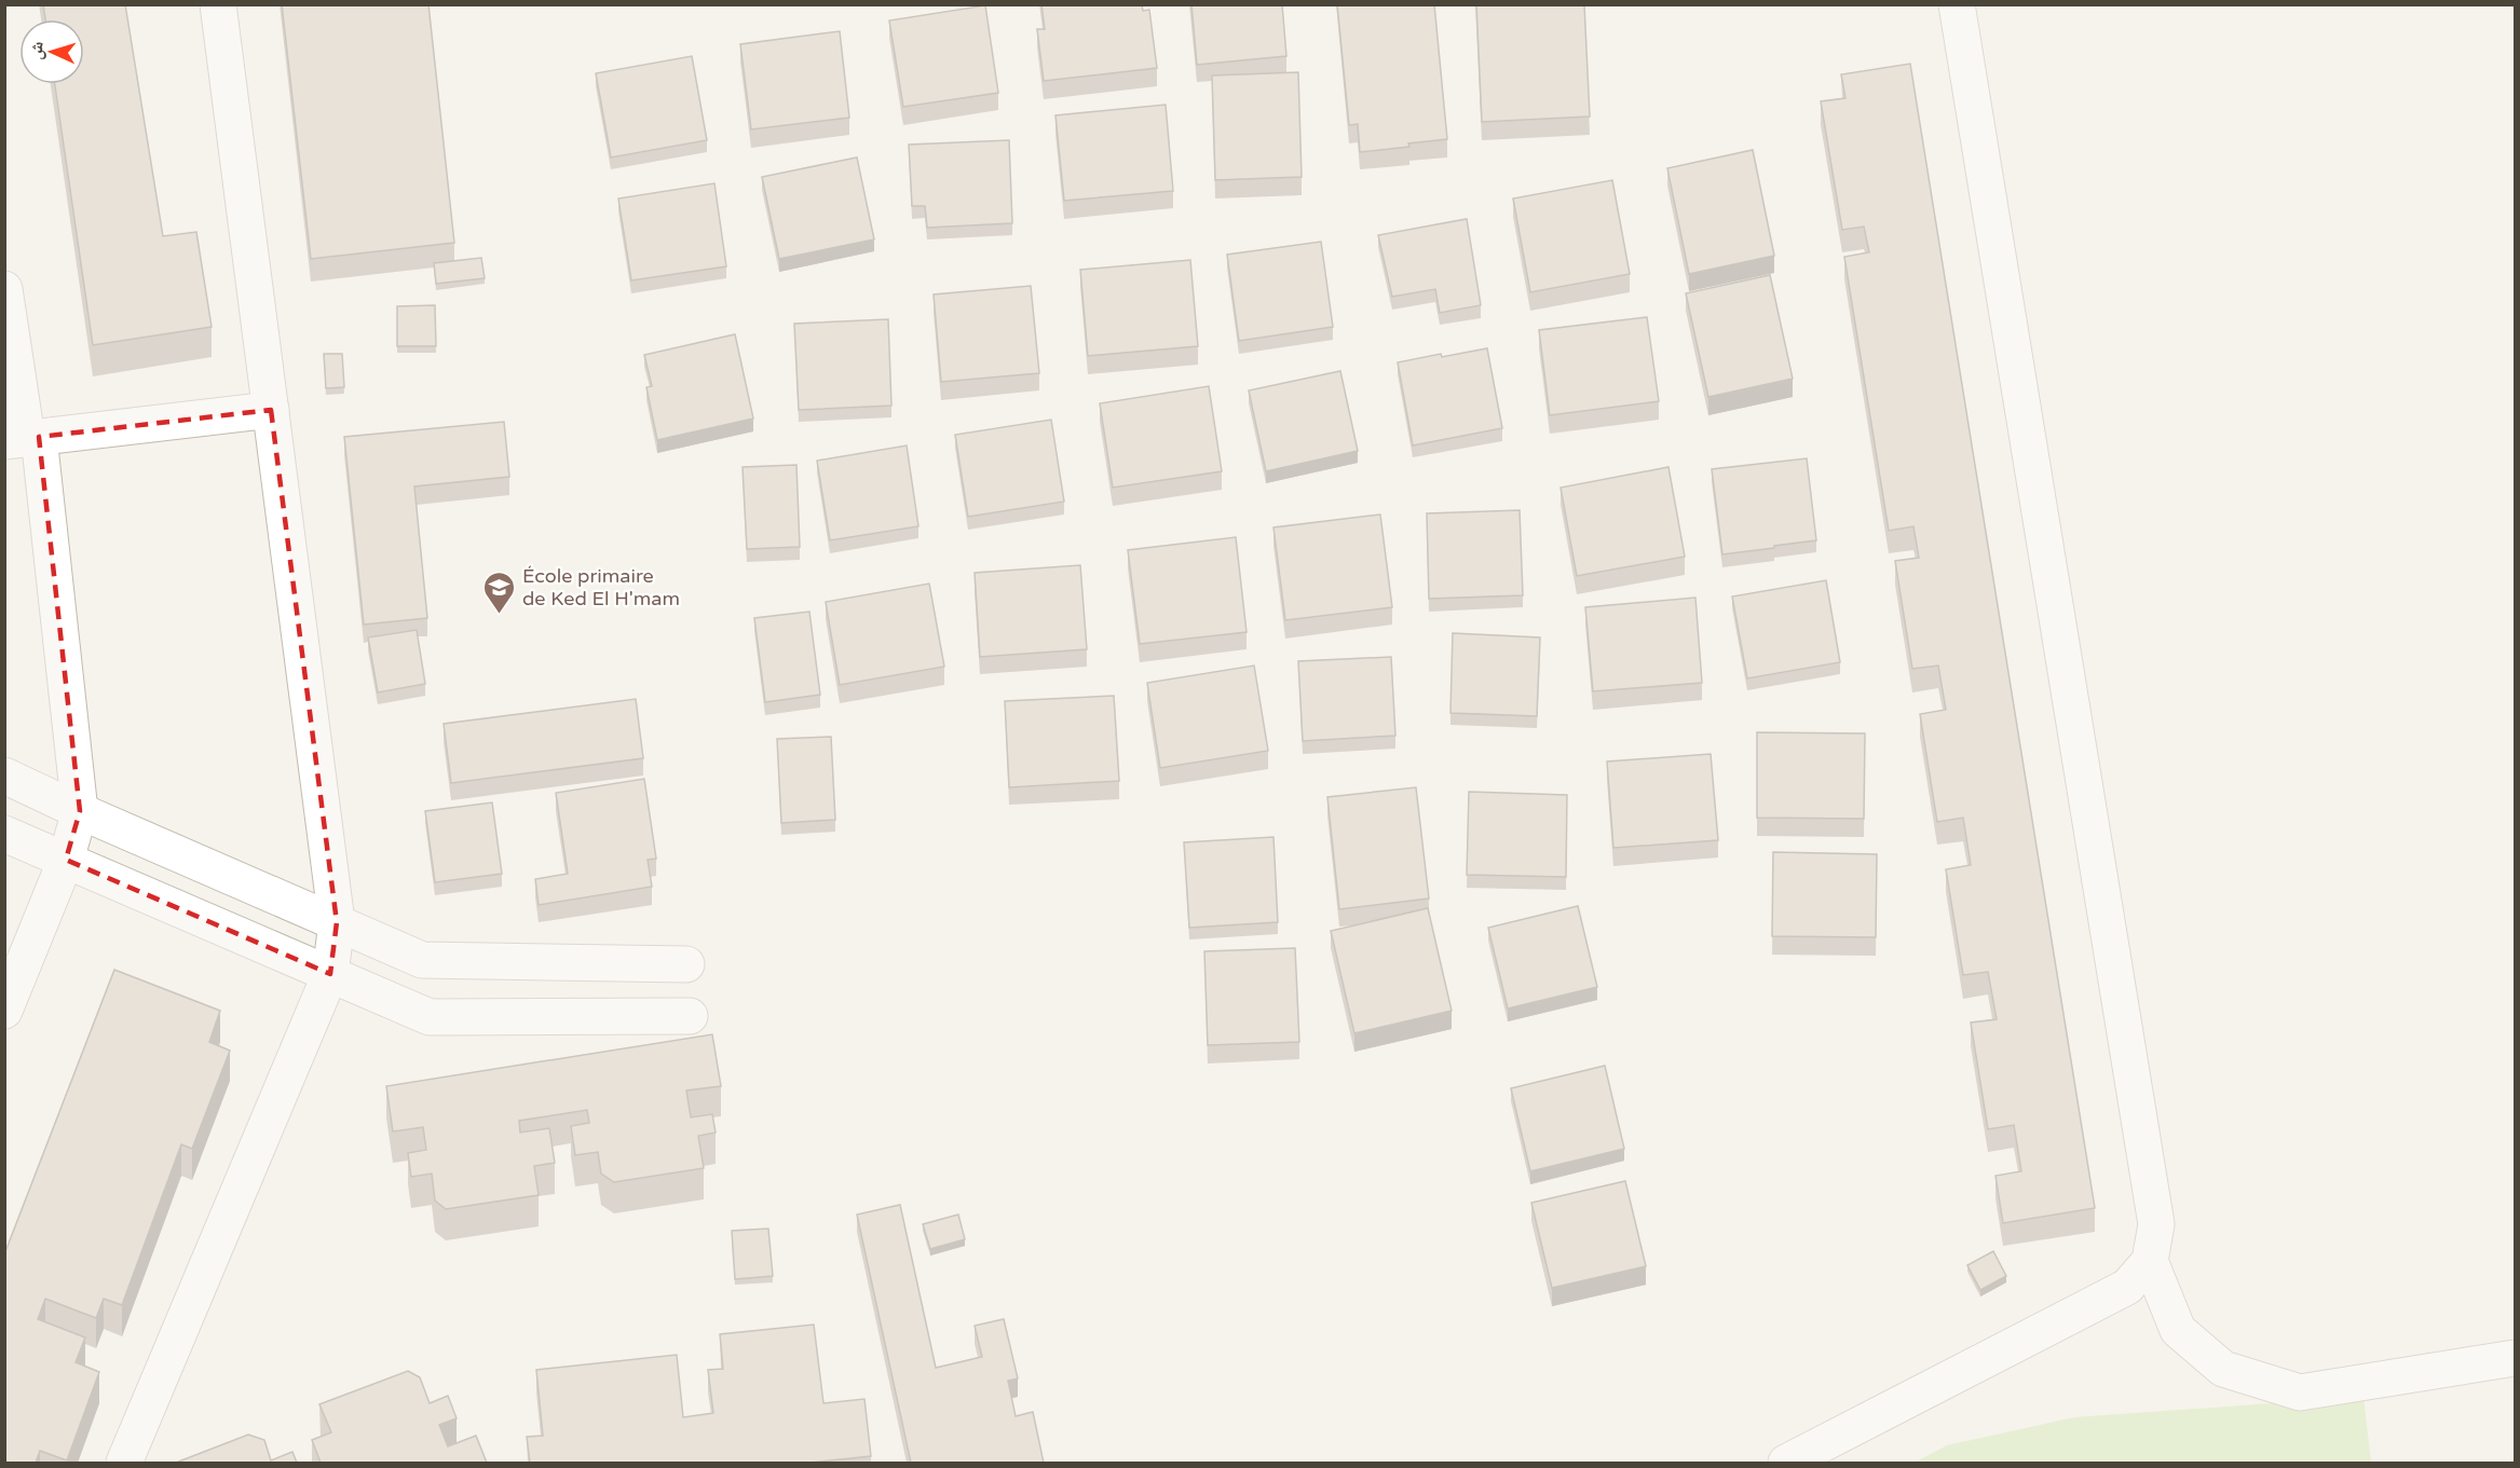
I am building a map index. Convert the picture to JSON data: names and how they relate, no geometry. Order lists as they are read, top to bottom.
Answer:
{
  "places": {
    "school or university": ["École primaire de Ked El H'mam"]
  },
  "north": "left"
}
